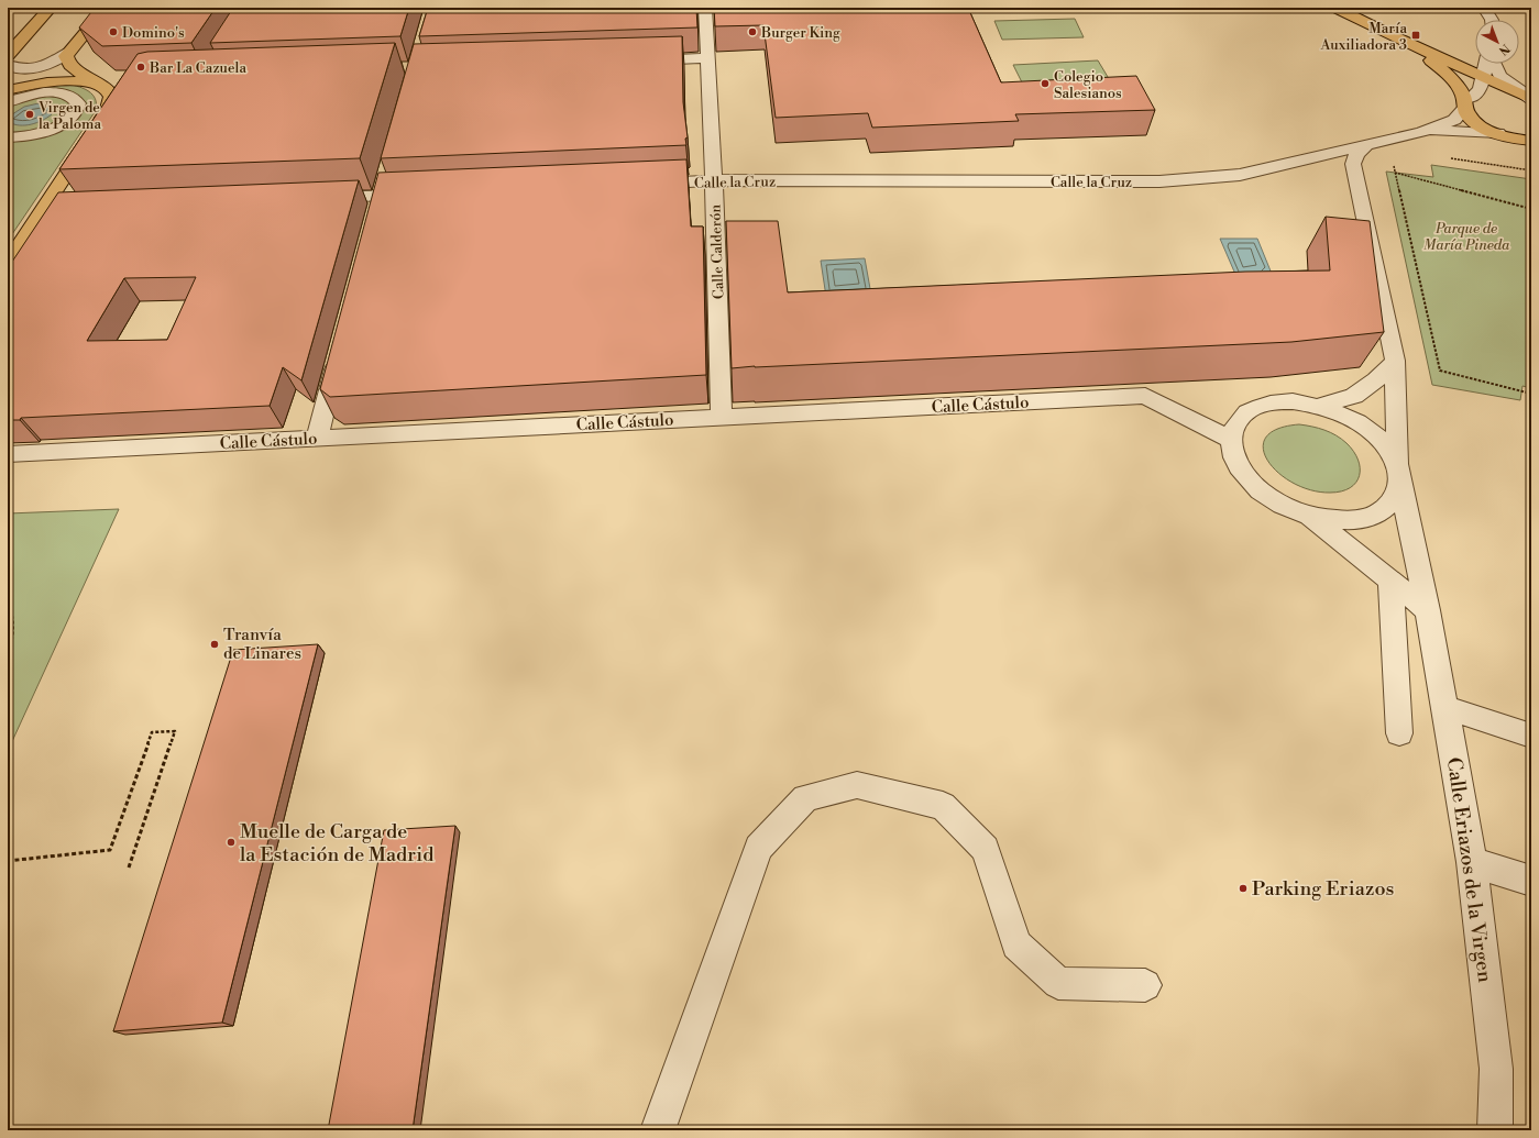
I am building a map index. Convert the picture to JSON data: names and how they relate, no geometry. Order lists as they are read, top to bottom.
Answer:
{
  "streets": {
    "street": [
      "Calle la Cruz",
      "Calle Calderón",
      "Calle Cástulo",
      "Calle Eriazos de la Virgen"
    ]
  },
  "crossings": [
    ["Calle la Cruz", "Calle Calderón"],
    ["Calle la Cruz", "Calle Eriazos de la Virgen"],
    ["Calle Calderón", "Calle Cástulo"],
    ["Calle Cástulo", "Calle Eriazos de la Virgen"]
  ],
  "parks": ["Parque de María Pineda"],
  "places": {
    "other": [
      "Domino's",
      "Burger King",
      "Bar La Cazuela",
      "Colegio Salesianos",
      "Virgen de la Paloma",
      "Tranvía de Linares",
      "Muelle de Carga de la Estación de Madrid",
      "Parking Eriazos"
    ],
    "transit": ["María Auxiliadora 3"]
  },
  "north": "bottom right"
}
